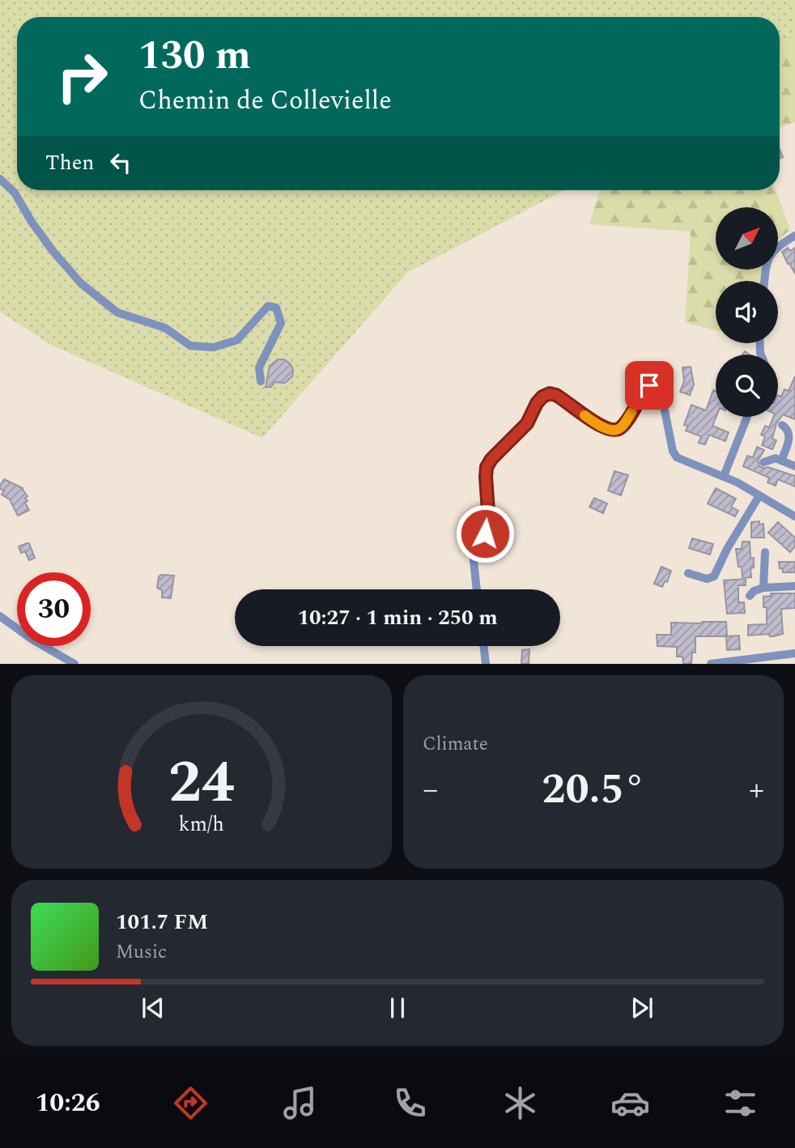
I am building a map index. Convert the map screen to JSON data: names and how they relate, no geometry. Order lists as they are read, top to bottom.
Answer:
{
  "north": "top right",
  "page": {
    "turn": ["130 m", "Chemin de Collevielle"],
    "then": "Then",
    "limit": "30",
    "trip": "10:27 · 1 min · 250 m",
    "tile": "Climate",
    "heat": ["−", "20.5°", "+"],
    "song": ["101.7 FM", "Music"],
    "tabs": "10:26",
    "gauge": ["24", "km/h"]
  }
}
